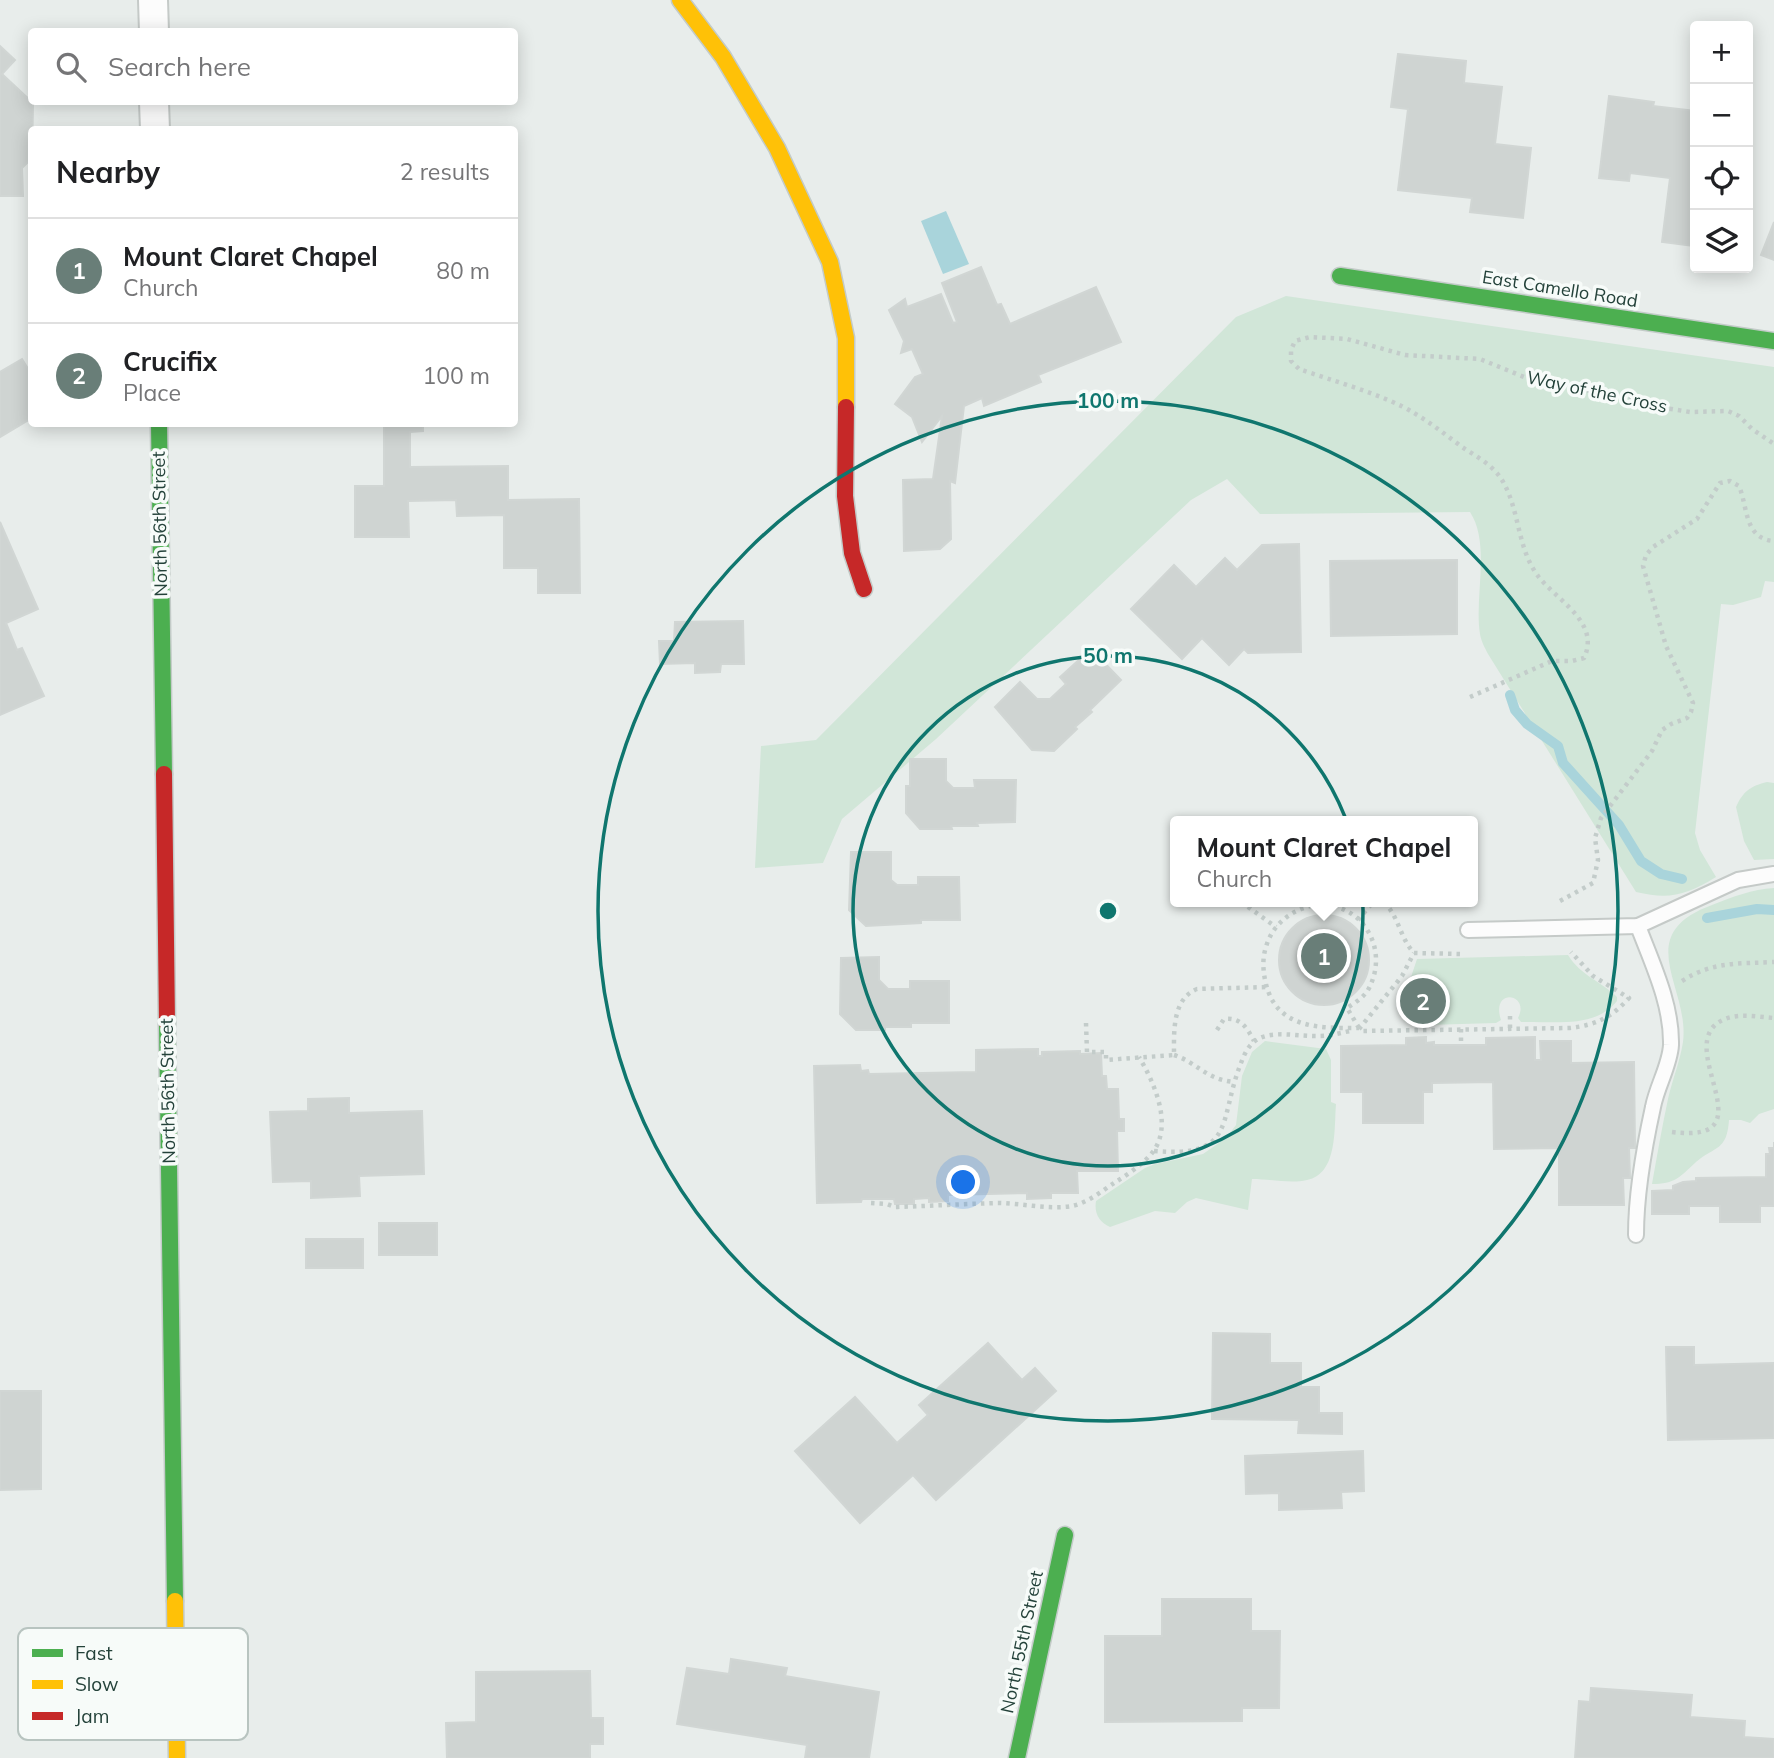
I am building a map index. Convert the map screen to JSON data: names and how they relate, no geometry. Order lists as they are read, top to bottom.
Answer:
{
  "streets": {
    "street": ["East Camello Road", "North 56th Street", "North 55th Street"],
    "path": ["Way of the Cross"]
  },
  "legend": ["Fast", "Slow", "Jam"],
  "page": {
    "map_buttons": ["+", "−"],
    "search": "Search here",
    "heading": ["Nearby", "2 results"],
    "list": [
      {
        "mark": "1",
        "name": "Mount Claret Chapel",
        "note": "Church",
        "value": "80 m"
      },
      {
        "mark": "2",
        "name": "Crucifix",
        "note": "Place",
        "value": "100 m"
      }
    ],
    "popup": ["Mount Claret Chapel", "Church"],
    "pins": ["1", "2"]
  },
  "rings": ["100 m", "50 m"]
}
